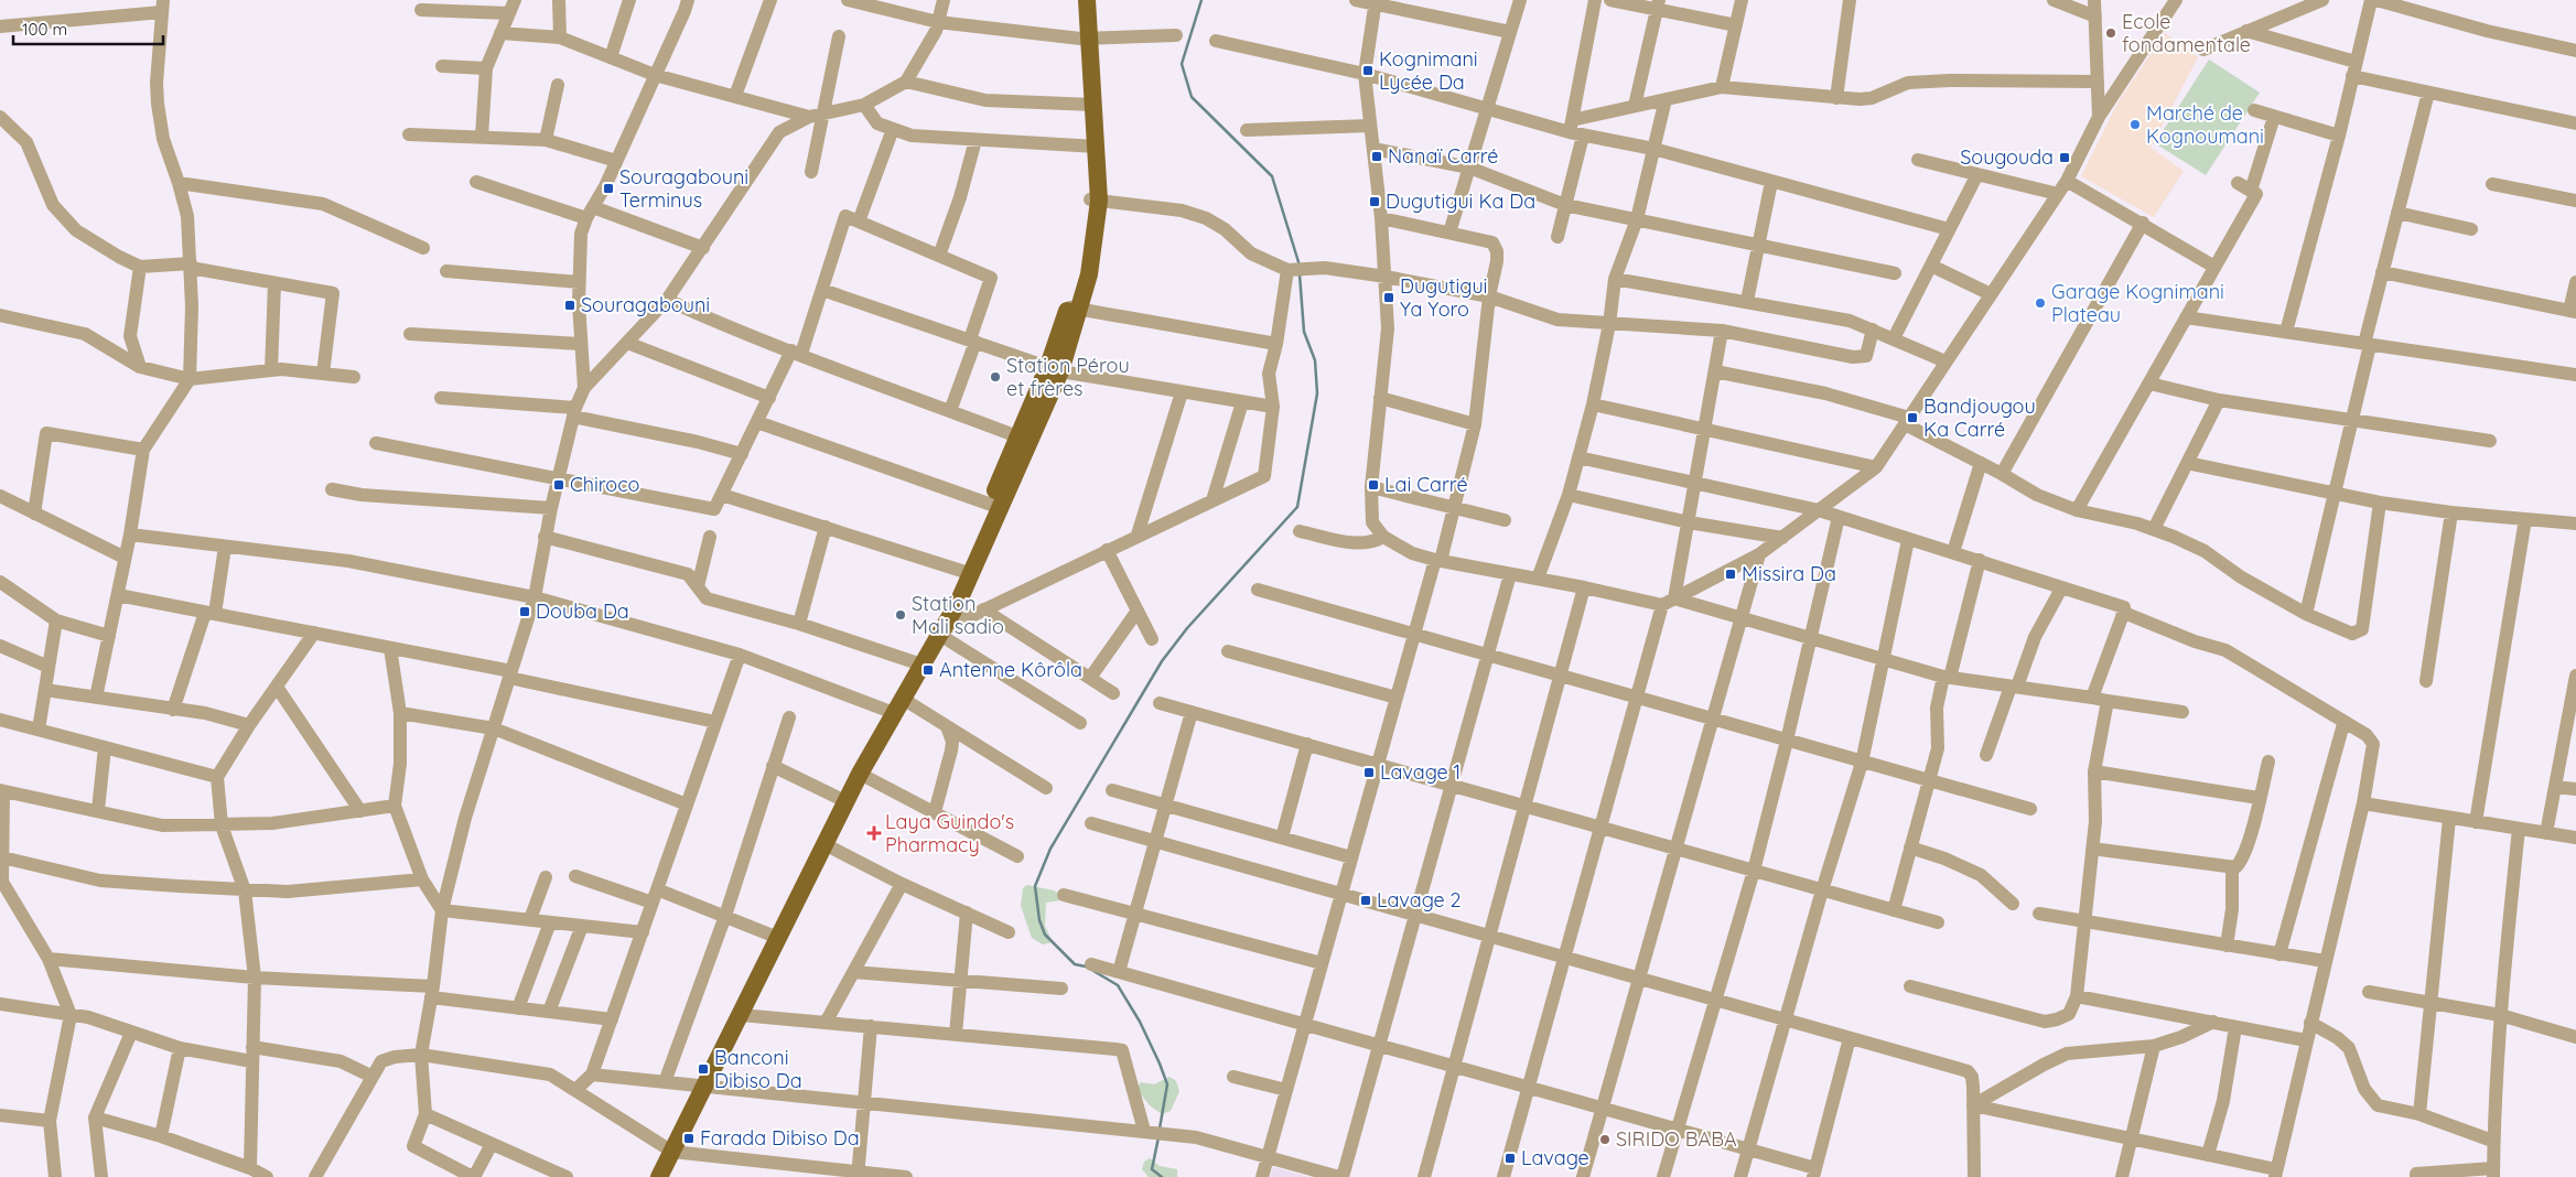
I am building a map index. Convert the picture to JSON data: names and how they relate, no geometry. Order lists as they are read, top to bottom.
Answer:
{
  "places": {
    "other": [
      "Ecole fondamentale",
      "Marché de Kognoumani",
      "Garage Kognimani Plateau",
      "Station Pérou et frères",
      "Station Mali sadio",
      "SIRIDO BABA"
    ],
    "transit": [
      "Kognimani Lycée Da",
      "Nanaï Carré",
      "Sougouda",
      "Souragabouni Terminus",
      "Dugutigui Ka Da",
      "Dugutigui Ya Yoro",
      "Souragabouni",
      "Bandjougou Ka Carré",
      "Chiroco",
      "Lai Carré",
      "Missira Da",
      "Douba Da",
      "Antenne Kôrôla",
      "Lavage 1",
      "Lavage 2",
      "Banconi Dibiso Da",
      "Farada Dibiso Da",
      "Lavage"
    ],
    "health": ["Laya Guindo's Pharmacy"]
  },
  "scale_bar": "100 m"
}
